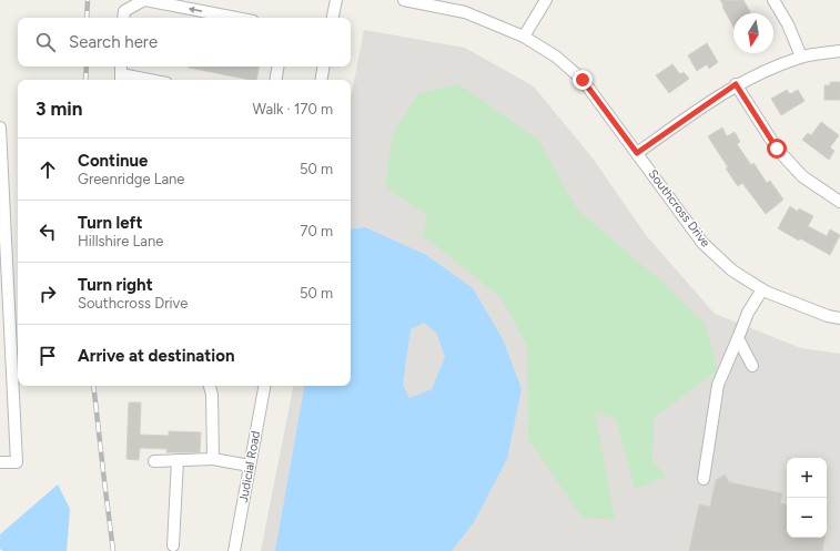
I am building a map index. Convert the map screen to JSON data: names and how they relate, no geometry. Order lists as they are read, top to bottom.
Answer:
{
  "streets": {
    "street": ["Southcross Drive", "Judicial Road"]
  },
  "north": "bottom",
  "page": {
    "search": "Search here",
    "heading": ["3 min", "Walk · 170 m"],
    "list": [
      ["Continue", "Greenridge Lane", "50 m"],
      ["Turn left", "Hillshire Lane", "70 m"],
      ["Turn right", "Southcross Drive", "50 m"],
      "Arrive at destination"
    ],
    "map_buttons": ["+", "−"]
  }
}
